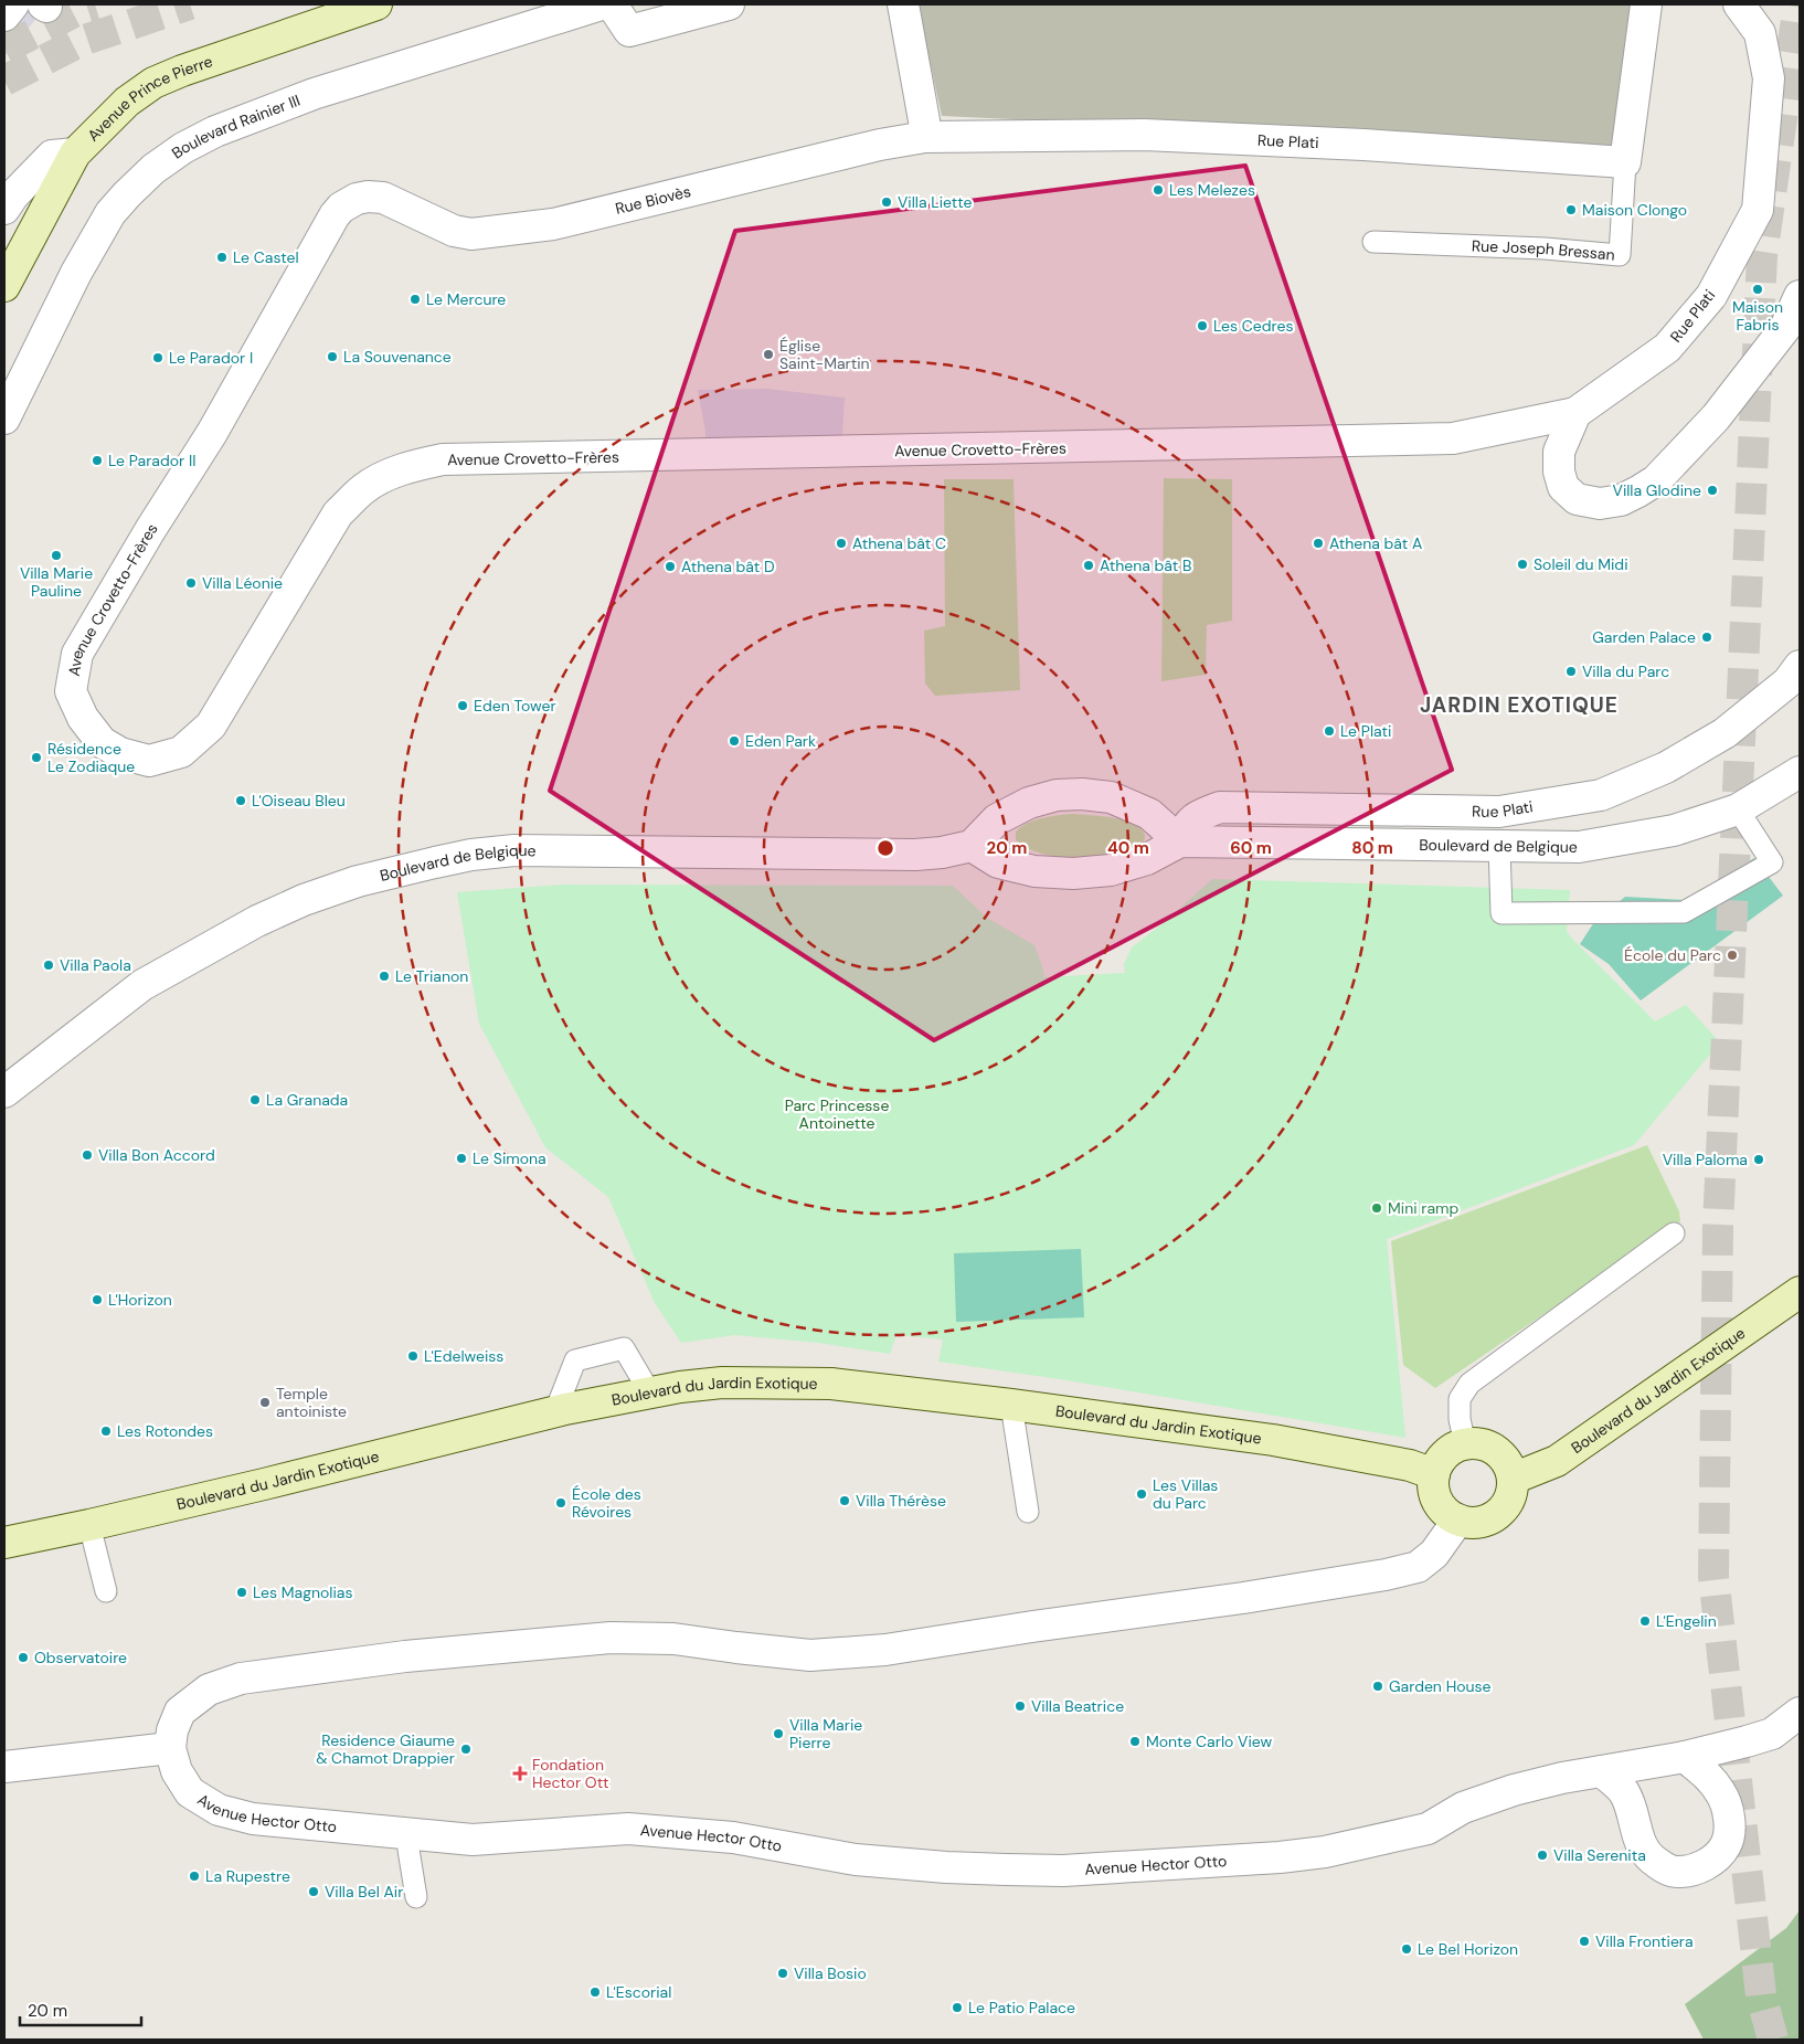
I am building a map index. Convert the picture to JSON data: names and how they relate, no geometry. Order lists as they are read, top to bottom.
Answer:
{
  "streets": {
    "main road": ["Avenue Prince Pierre", "Boulevard du Jardin Exotique"],
    "street": [
      "Boulevard Rainier III",
      "Rue Plati",
      "Rue Biovès",
      "Avenue Crovetto-Frères",
      "Boulevard de Belgique",
      "Avenue Hector Otto"
    ],
    "lane": ["Rue Joseph Bressan"]
  },
  "crossings": [
    ["Rue Plati", "Rue Biovès"],
    ["Rue Plati", "Rue Joseph Bressan"],
    ["Rue Plati", "Avenue Crovetto-Frères"],
    ["Rue Plati", "Boulevard de Belgique"],
    ["Rue Biovès", "Avenue Crovetto-Frères"]
  ],
  "districts": ["JARDIN EXOTIQUE"],
  "parks": ["Parc Princesse Antoinette"],
  "places": {
    "other": [
      "Les Melezes",
      "Villa Liette",
      "Maison Clongo",
      "Le Castel",
      "Maison Fabris",
      "Le Mercure",
      "Les Cedres",
      "Église Saint-Martin",
      "La Souvenance",
      "Le Parador I",
      "Le Parador II",
      "Villa Glodine",
      "Athena bât C",
      "Athena bât A",
      "Villa Marie Pauline",
      "Soleil du Midi",
      "Athena bât B",
      "Athena bât D",
      "Villa Léonie",
      "Garden Palace",
      "Villa du Parc",
      "Eden Tower",
      "Le Plati",
      "Eden Park",
      "Résidence Le Zodiaque",
      "L'Oiseau Bleu",
      "École du Parc",
      "Villa Paola",
      "Le Trianon",
      "La Granada",
      "Villa Bon Accord",
      "Le Simona",
      "Villa Paloma",
      "Mini ramp",
      "L'Horizon",
      "L'Edelweiss",
      "Temple antoiniste",
      "Les Rotondes",
      "Les Villas du Parc",
      "Villa Thérèse",
      "École des Révoires",
      "Les Magnolias",
      "L'Engelin",
      "Observatoire",
      "Garden House",
      "Villa Beatrice",
      "Villa Marie Pierre",
      "Monte Carlo View",
      "Residence Giaume & Chamot Drappier",
      "Villa Serenita",
      "La Rupestre",
      "Villa Bel Air",
      "Villa Frontiera",
      "Le Bel Horizon",
      "Villa Bosio",
      "L'Escorial",
      "Le Patio Palace"
    ],
    "health": ["Fondation Hector Ott"]
  },
  "scale_bar": "20 m",
  "rings": [
    "20 m",
    "40 m",
    "60 m",
    "80 m"
  ]
}
